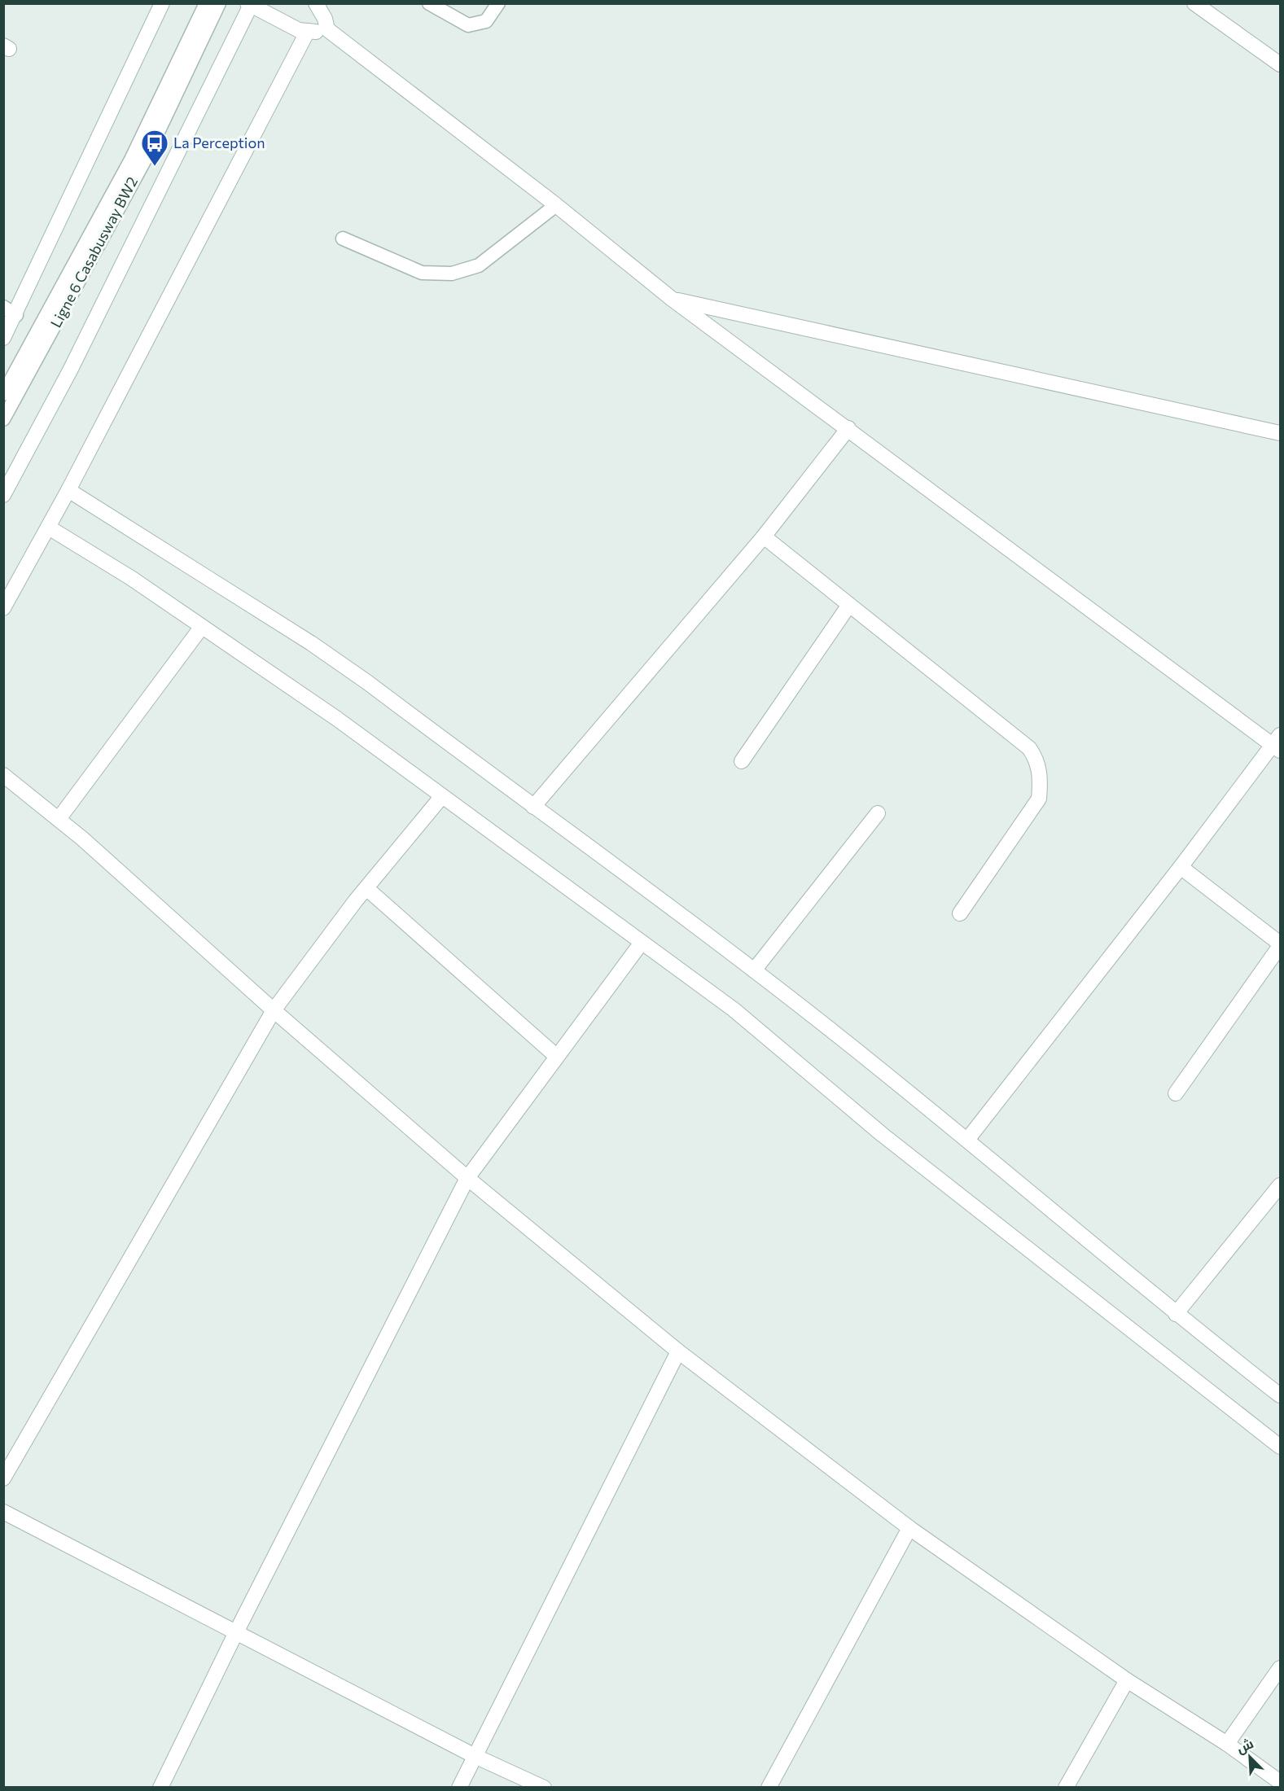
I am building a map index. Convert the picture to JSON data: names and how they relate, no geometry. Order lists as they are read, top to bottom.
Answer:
{
  "streets": {
    "lane": ["Ligne 6 Casabusway BW2"]
  },
  "places": {
    "bus stop": ["La Perception"]
  },
  "north": "top left"
}
